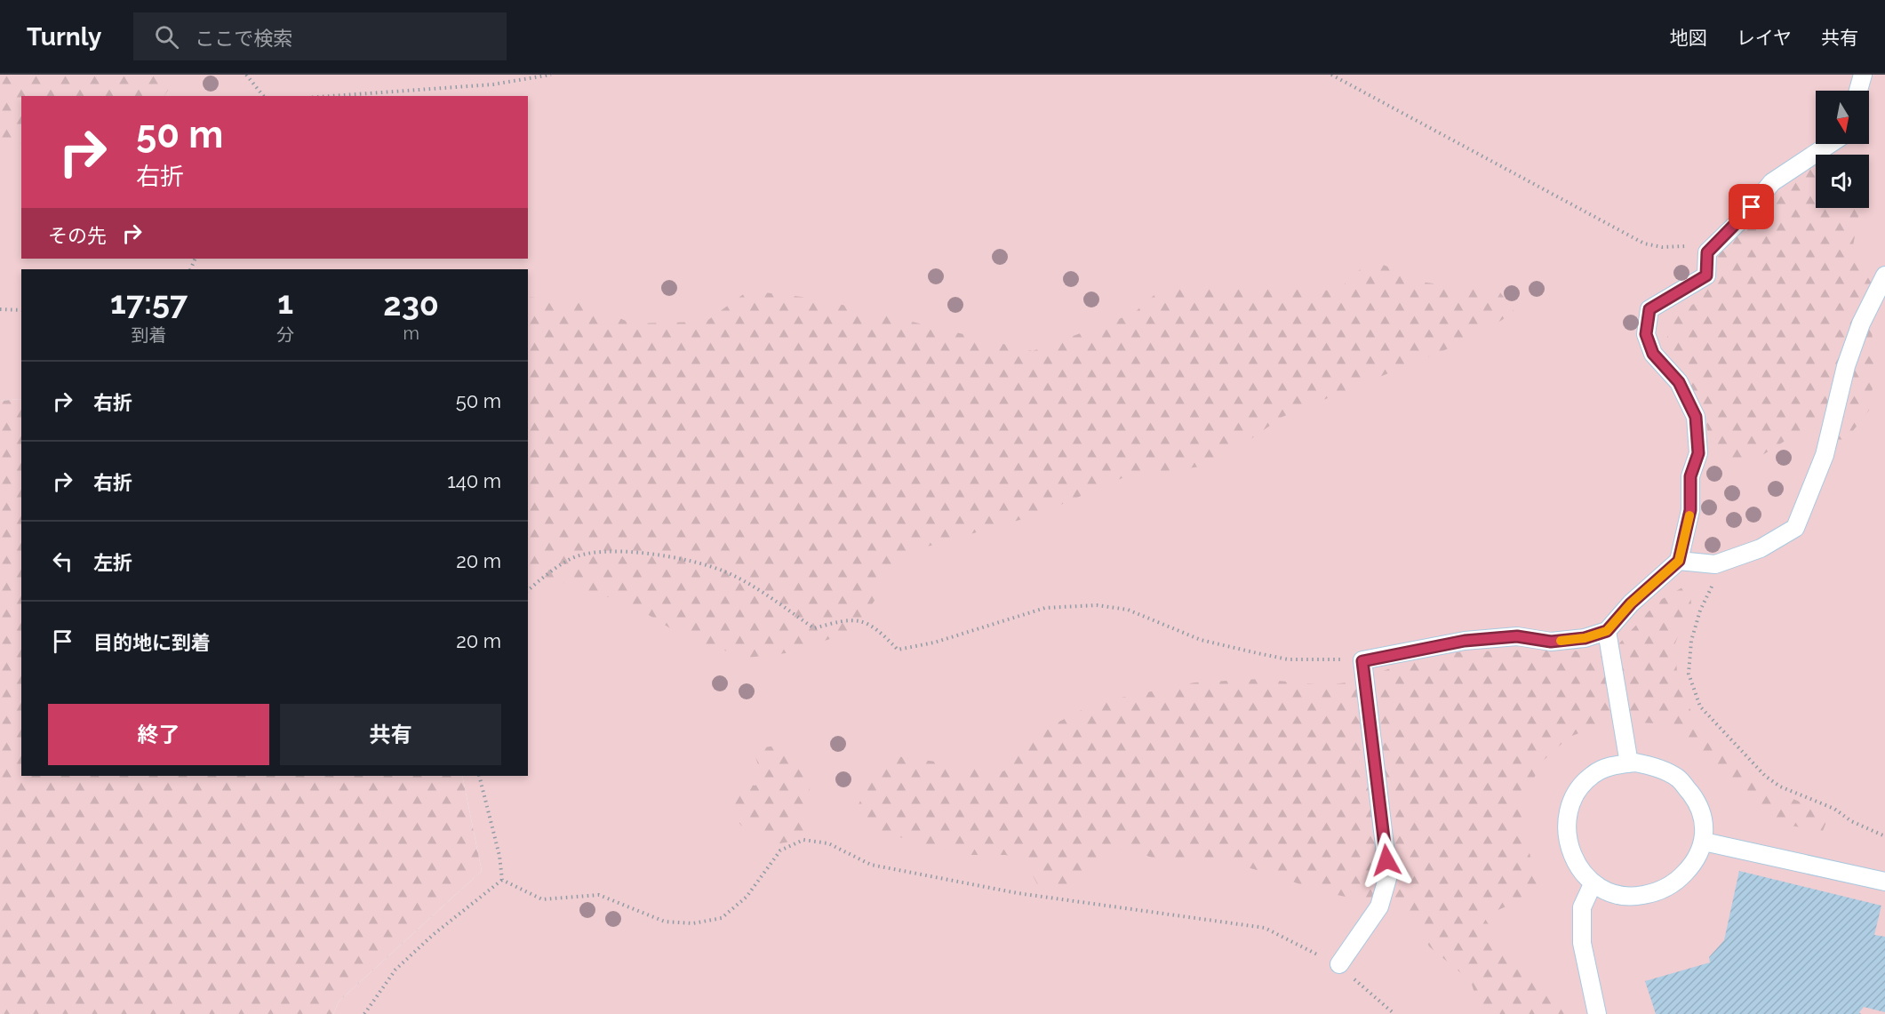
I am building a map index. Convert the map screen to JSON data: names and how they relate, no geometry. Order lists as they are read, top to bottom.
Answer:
{
  "north": "bottom",
  "page": {
    "header": "Turnly",
    "search": "ここで検索",
    "nav": ["地図", "レイヤ", "共有"],
    "turn": ["50 m", "右折"],
    "then": "その先",
    "eta": [
      "17:57",
      "到着",
      "1",
      "分",
      "230",
      "m"
    ],
    "list": [
      {
        "name": "右折",
        "value": "50 m"
      },
      {
        "name": "右折",
        "value": "140 m"
      },
      {
        "name": "左折",
        "value": "20 m"
      },
      {
        "name": "目的地に到着",
        "value": "20 m"
      }
    ],
    "buttons": ["終了", "共有"]
  }
}
